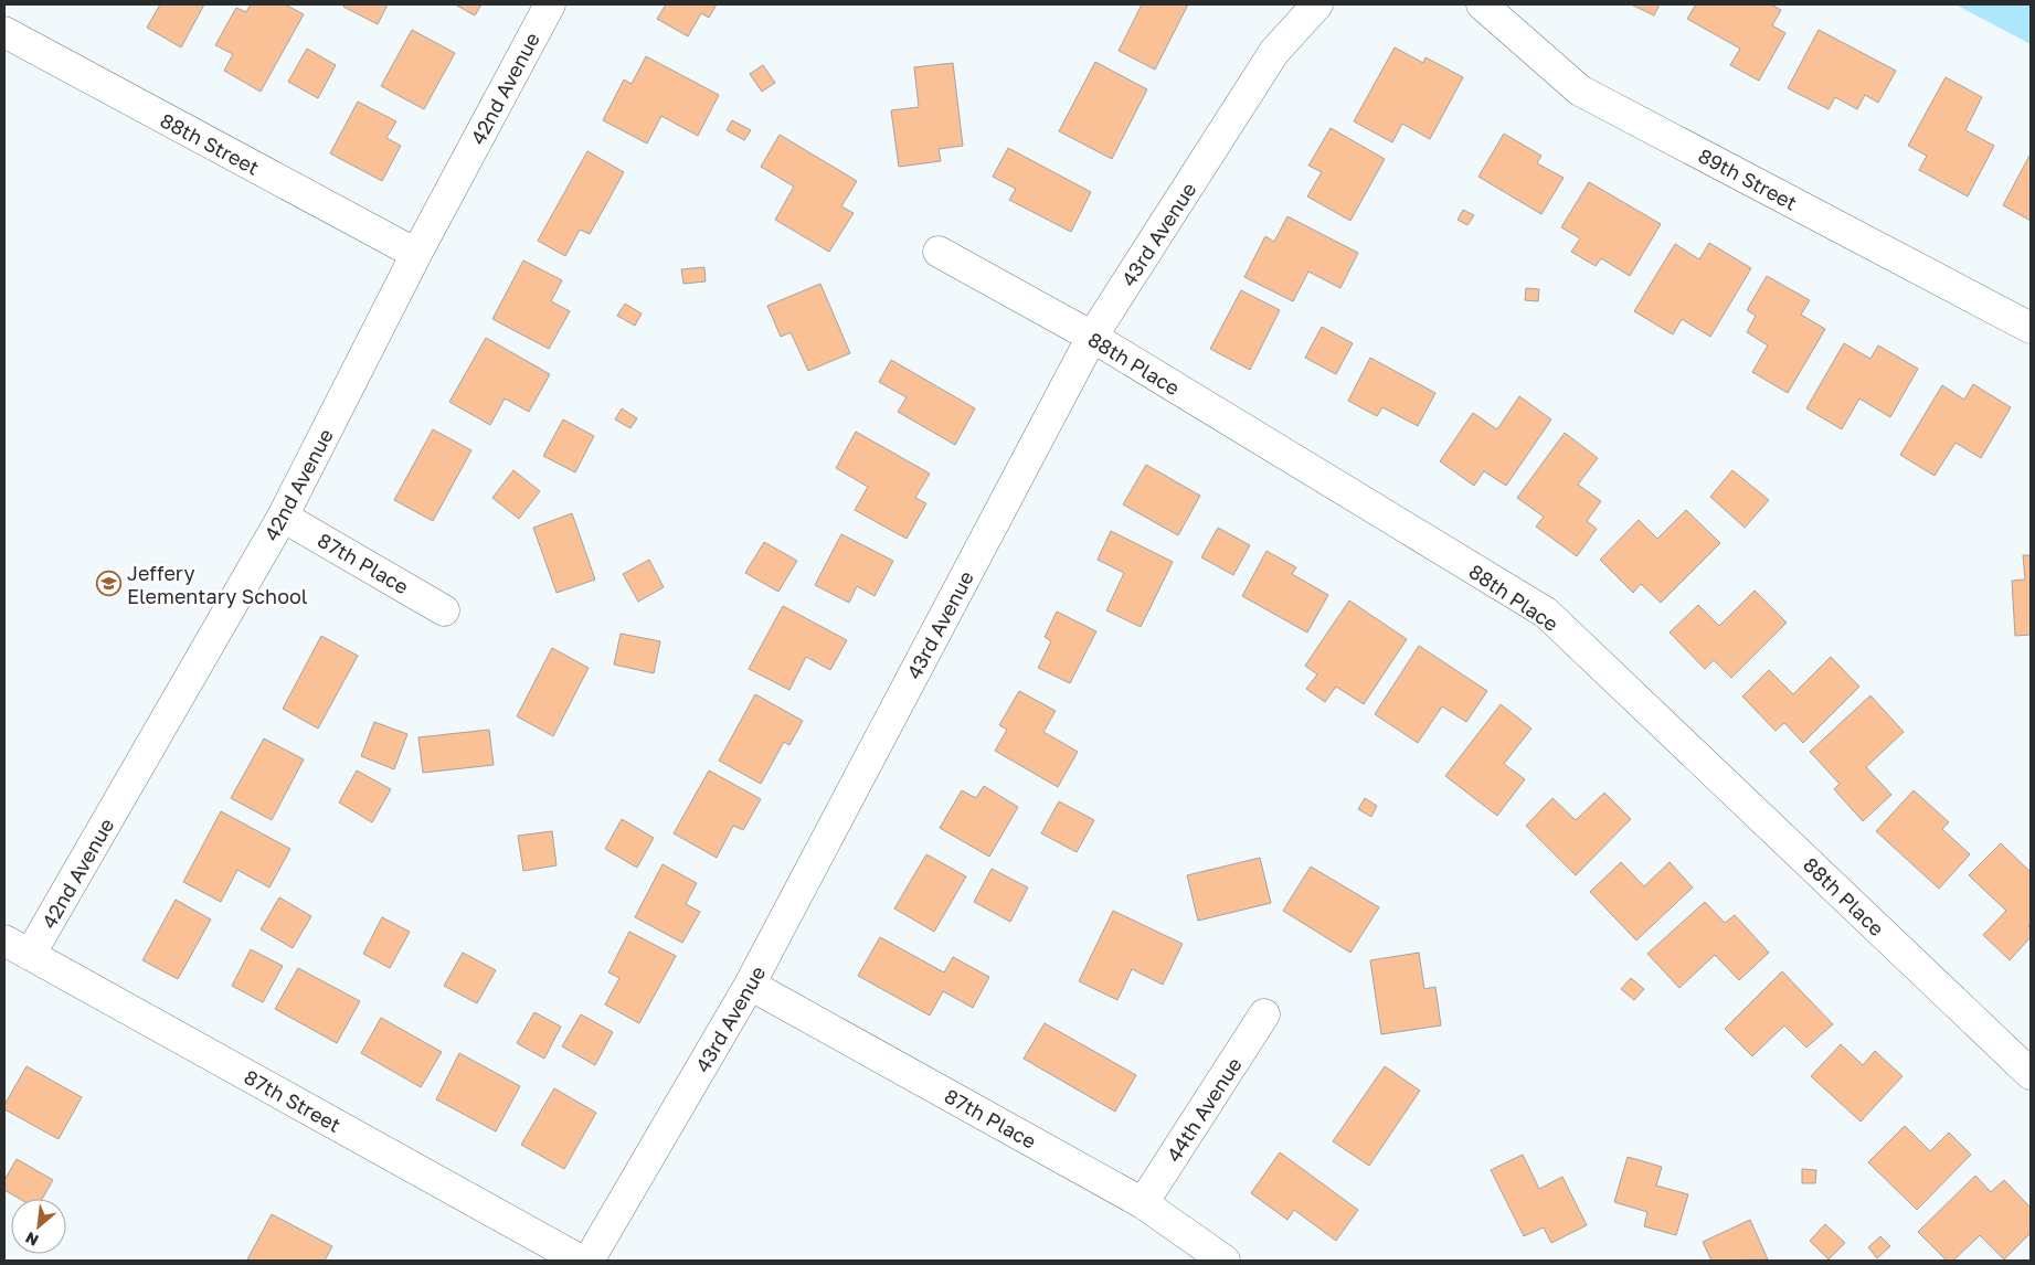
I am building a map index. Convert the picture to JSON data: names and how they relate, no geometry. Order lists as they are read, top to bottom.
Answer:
{
  "streets": {
    "street": [
      "42nd Avenue",
      "88th Street",
      "89th Street",
      "43rd Avenue",
      "88th Place",
      "87th Place",
      "87th Street",
      "44th Avenue"
    ]
  },
  "crossings": [
    ["42nd Avenue", "88th Street"],
    ["42nd Avenue", "87th Place"],
    ["42nd Avenue", "87th Street"],
    ["43rd Avenue", "88th Place"],
    ["43rd Avenue", "87th Place"],
    ["87th Place", "44th Avenue"]
  ],
  "places": {
    "school or university": ["Jeffery Elementary School"]
  },
  "north": "bottom left"
}
